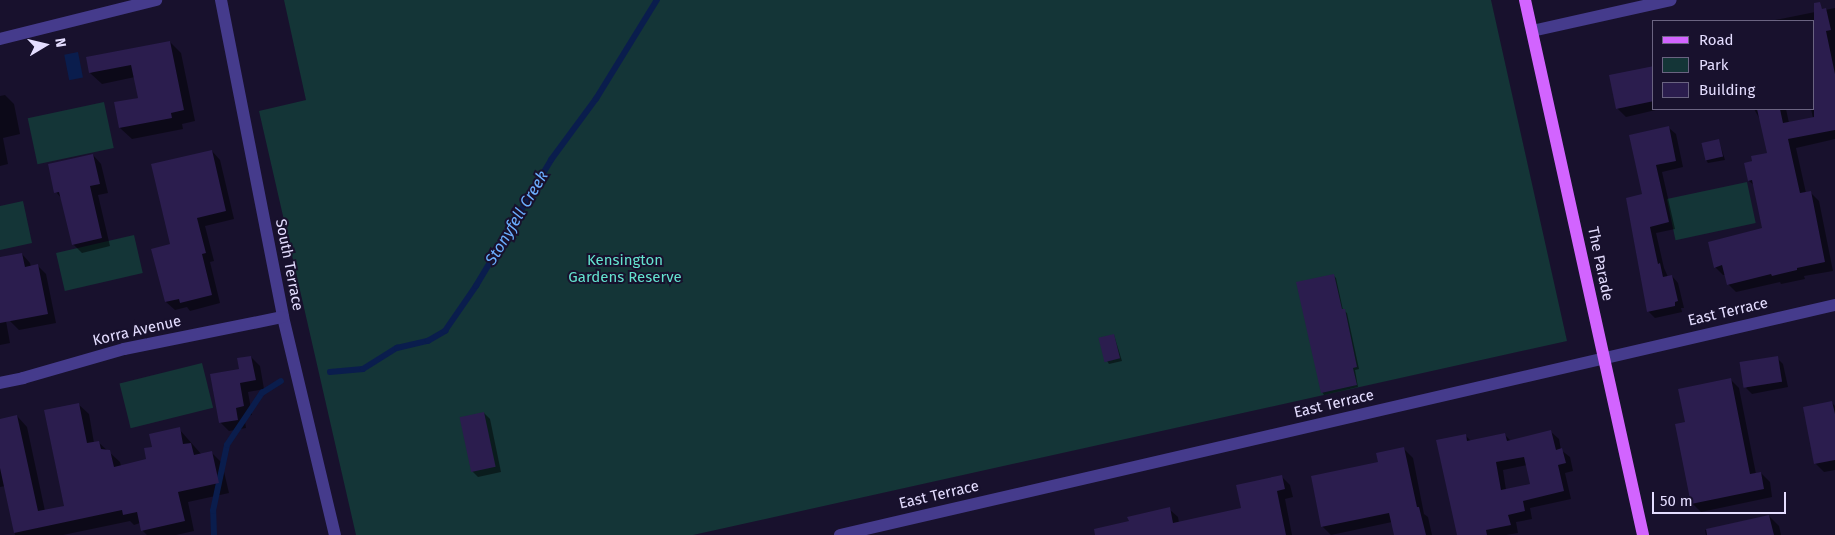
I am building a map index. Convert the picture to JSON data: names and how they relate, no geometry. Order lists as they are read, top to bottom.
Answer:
{
  "streets": {
    "main road": ["The Parade"],
    "street": ["South Terrace", "East Terrace", "Korra Avenue"]
  },
  "crossings": [
    ["The Parade", "East Terrace"],
    ["South Terrace", "Korra Avenue"]
  ],
  "water": ["Stonyfell Creek"],
  "parks": ["Kensington Gardens Reserve"],
  "legend": ["Road", "Park", "Building"],
  "scale_bar": "50 m",
  "north": "right"
}
